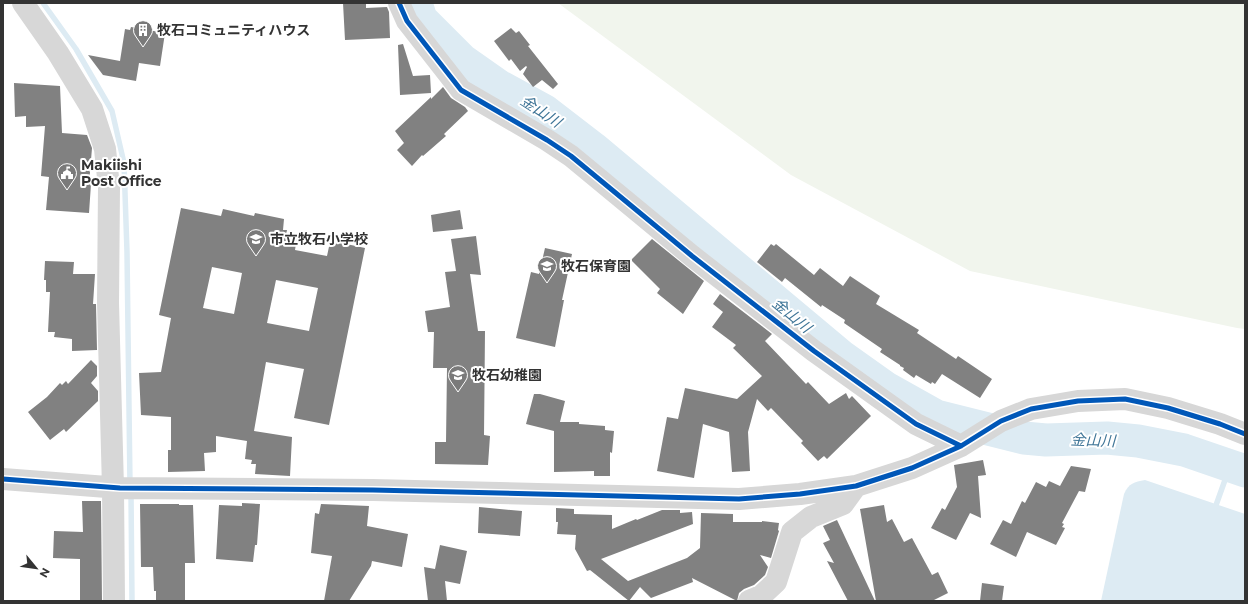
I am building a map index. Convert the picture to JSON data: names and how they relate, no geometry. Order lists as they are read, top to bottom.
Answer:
{
  "water": ["金山川"],
  "places": {
    "building": ["牧石コミュニティハウス"],
    "public building": ["Makiishi Post Office"],
    "school or university": ["市立牧石小学校", "牧石保育園", "牧石幼稚園"]
  },
  "north": "bottom right"
}
